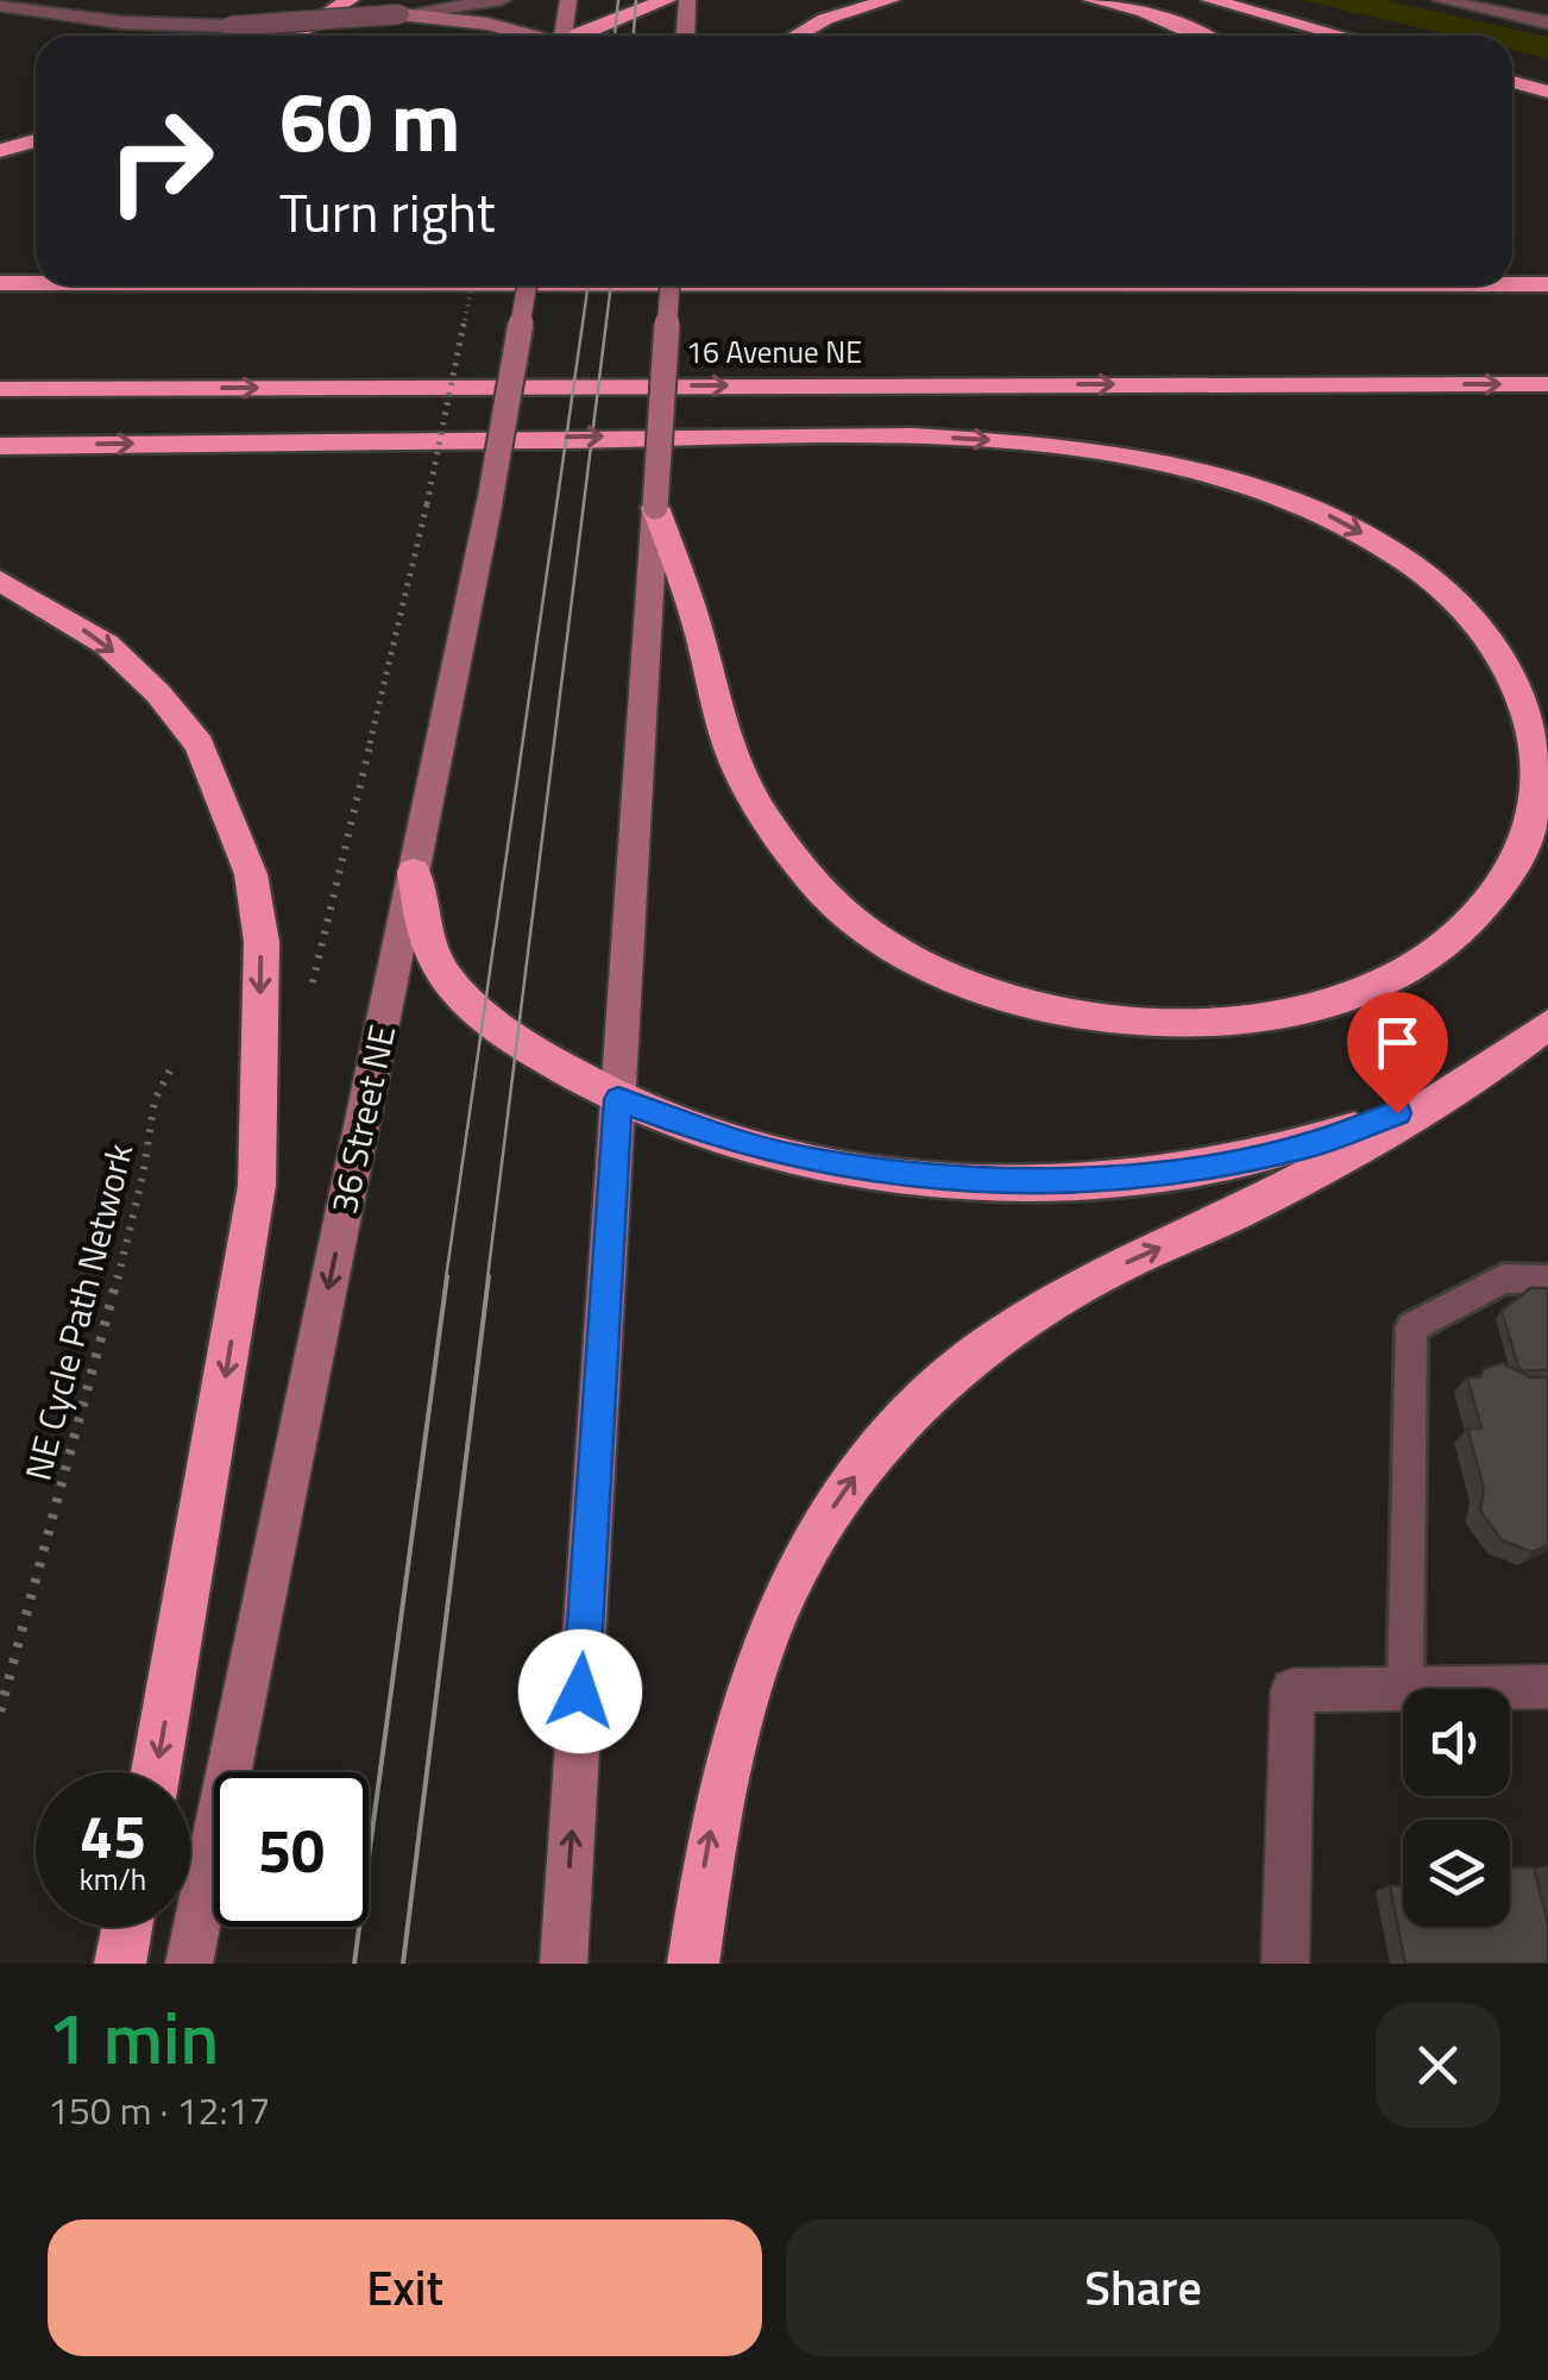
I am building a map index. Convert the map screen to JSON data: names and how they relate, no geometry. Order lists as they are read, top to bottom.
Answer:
{
  "streets": {
    "highway": ["16 Avenue NE"],
    "main road": ["36 Street NE"],
    "path": ["NE Cycle Path Network"]
  },
  "one_way": ["16 Avenue NE"],
  "page": {
    "turn": ["60 m", "Turn right"],
    "speed": "45 km/h",
    "limit": "50",
    "heading": ["1 min", "150 m · 12:17"],
    "buttons": ["Exit", "Share"]
  }
}
